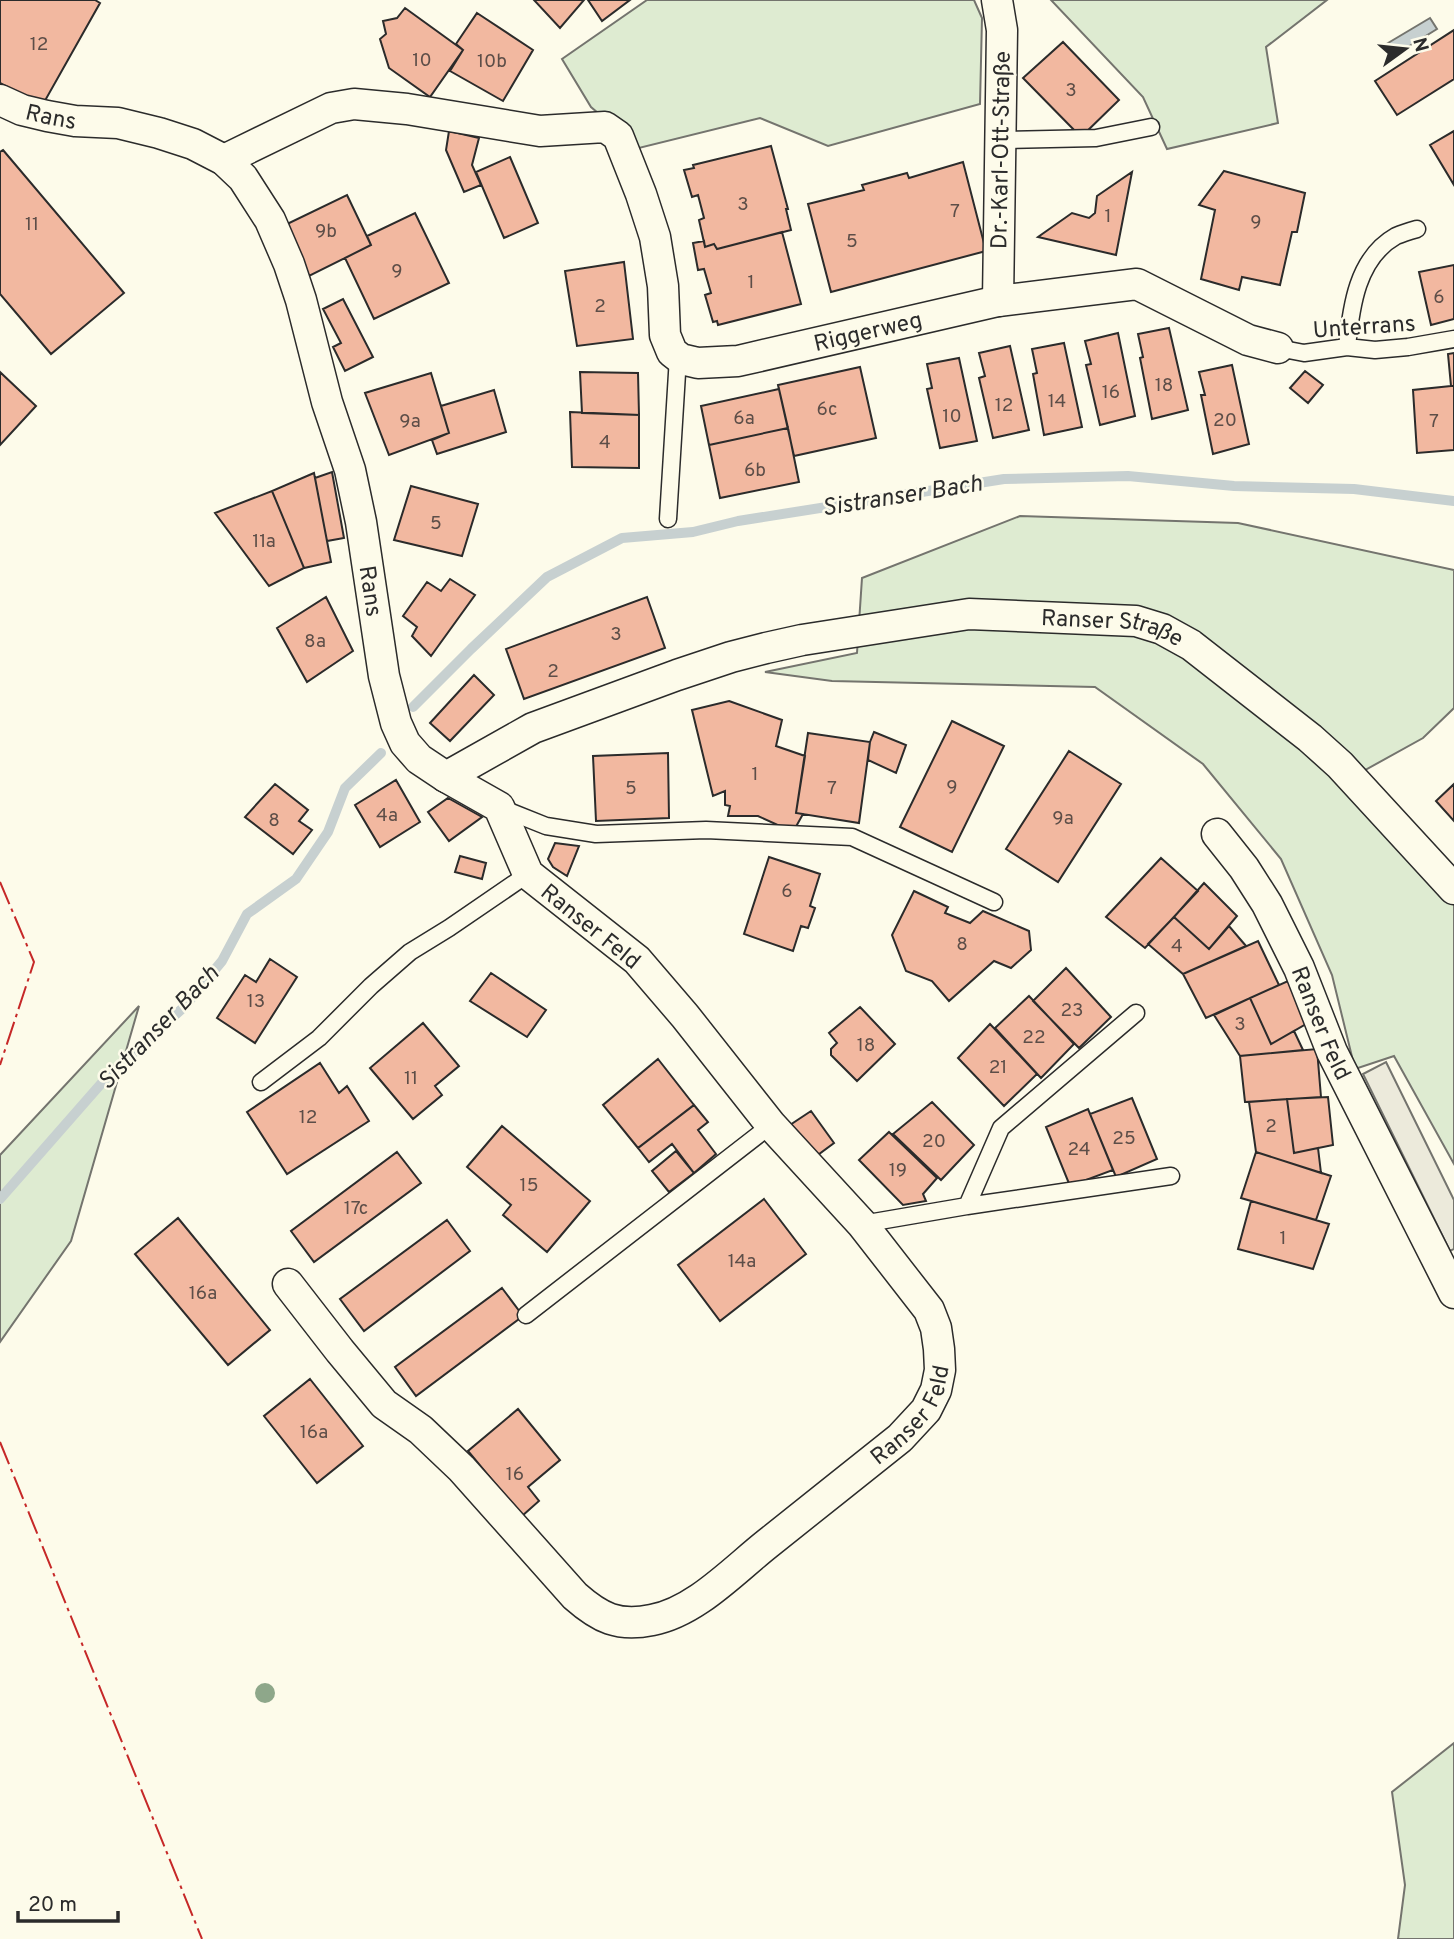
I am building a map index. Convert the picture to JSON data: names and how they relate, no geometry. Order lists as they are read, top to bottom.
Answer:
{
  "streets": {
    "street": [
      "Rans",
      "Dr.-Karl-Ott-Straße",
      "Riggerweg",
      "Ranser Straße",
      "Ranser Feld"
    ],
    "lane": ["Unterrans"]
  },
  "crossings": [
    ["Rans", "Ranser Straße"],
    ["Dr.-Karl-Ott-Straße", "Riggerweg"],
    ["Unterrans", "Riggerweg"]
  ],
  "water": ["Sistranser Bach"],
  "house_numbers": [
    "12",
    "10",
    "10b",
    "3",
    "3",
    "7",
    "1",
    "9",
    "11",
    "9b",
    "5",
    "9",
    "1",
    "6",
    "2",
    "18",
    "16",
    "14",
    "12",
    "6c",
    "10",
    "6a",
    "20",
    "9a",
    "7",
    "4",
    "6b",
    "5",
    "11a",
    "3",
    "8a",
    "2",
    "1",
    "9",
    "5",
    "7",
    "4a",
    "9a",
    "8",
    "6",
    "8",
    "4",
    "13",
    "23",
    "3",
    "22",
    "18",
    "21",
    "11",
    "12",
    "2",
    "25",
    "20",
    "24",
    "19",
    "15",
    "17c",
    "1",
    "14a",
    "16a",
    "16a",
    "16"
  ],
  "scale_bar": "20 m",
  "north": "right"
}
